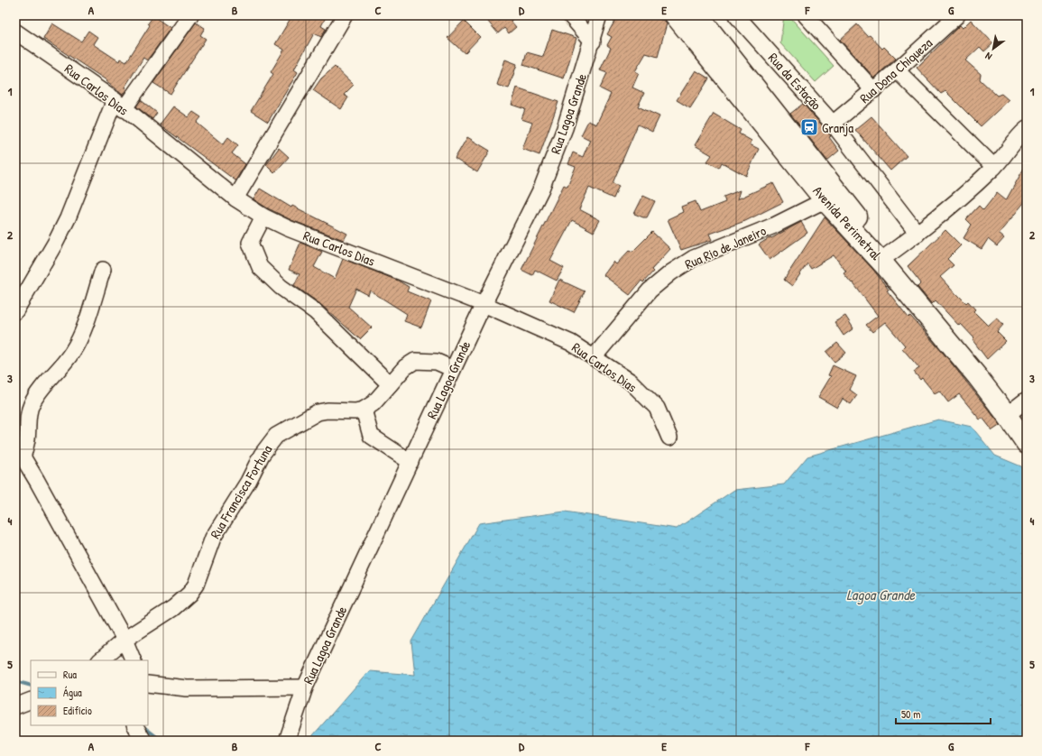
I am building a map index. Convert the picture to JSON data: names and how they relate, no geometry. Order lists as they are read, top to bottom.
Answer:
{
  "streets": {
    "street": [
      "Rua Dona Chiqueza",
      "Rua da Estação",
      "Rua Carlos Dias",
      "Rua Lagoa Grande",
      "Avenida Perimetral",
      "Rua Rio de Janeiro",
      "Rua Francisca Fortuna"
    ]
  },
  "crossings": [
    ["Rua Dona Chiqueza", "Rua da Estação"],
    ["Rua Carlos Dias", "Rua Lagoa Grande"],
    ["Rua Carlos Dias", "Rua Rio de Janeiro"],
    ["Avenida Perimetral", "Rua Rio de Janeiro"]
  ],
  "water": ["Lagoa Grande"],
  "places": {
    "station": ["Granja"]
  },
  "legend": ["Rua", "Água", "Edifício"],
  "scale_bar": "50 m",
  "north": "bottom left",
  "grid": {
    "columns": [
      "A",
      "B",
      "C",
      "D",
      "E",
      "F",
      "G"
    ],
    "rows": [
      "1",
      "2",
      "3",
      "4",
      "5"
    ]
  }
}
